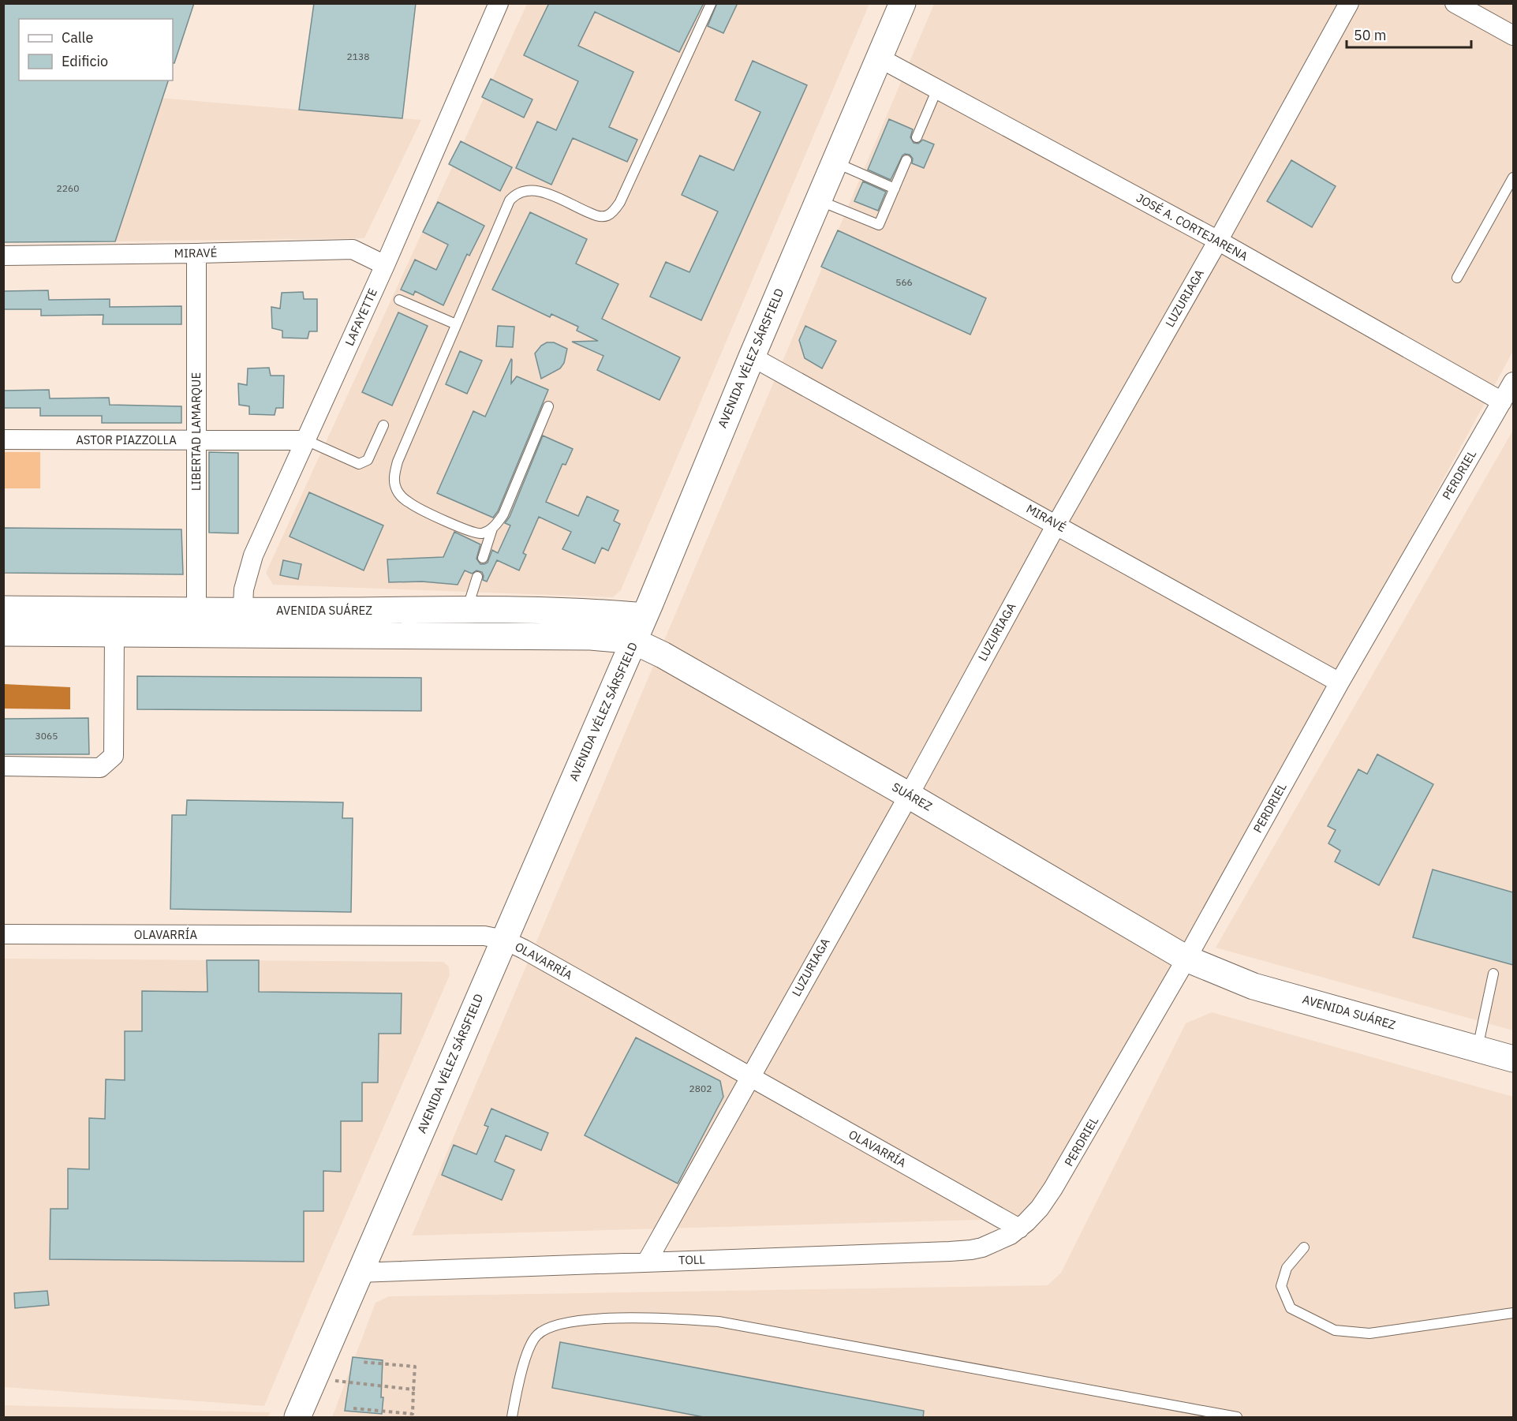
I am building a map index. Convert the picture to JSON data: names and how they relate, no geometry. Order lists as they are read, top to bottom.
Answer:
{
  "streets": {
    "street": [
      "JOSÉ A. CORTEJARENA",
      "MIRAVÉ",
      "LUZURIAGA",
      "LAFAYETTE",
      "AVENIDA VÉLEZ SÁRSFIELD",
      "LIBERTAD LAMARQUE",
      "ASTOR PIAZZOLLA",
      "PERDRIEL",
      "AVENIDA SUÁREZ",
      "SUÁREZ",
      "OLAVARRÍA",
      "TOLL"
    ]
  },
  "crossings": [
    ["JOSÉ A. CORTEJARENA", "LUZURIAGA"],
    ["JOSÉ A. CORTEJARENA", "AVENIDA VÉLEZ SÁRSFIELD"],
    ["JOSÉ A. CORTEJARENA", "PERDRIEL"],
    ["MIRAVÉ", "LUZURIAGA"],
    ["MIRAVÉ", "LAFAYETTE"],
    ["MIRAVÉ", "AVENIDA VÉLEZ SÁRSFIELD"],
    ["MIRAVÉ", "LIBERTAD LAMARQUE"],
    ["MIRAVÉ", "PERDRIEL"],
    ["LUZURIAGA", "SUÁREZ"],
    ["LUZURIAGA", "OLAVARRÍA"],
    ["LUZURIAGA", "TOLL"],
    ["LAFAYETTE", "ASTOR PIAZZOLLA"],
    ["LAFAYETTE", "AVENIDA SUÁREZ"],
    ["AVENIDA VÉLEZ SÁRSFIELD", "AVENIDA SUÁREZ"],
    ["AVENIDA VÉLEZ SÁRSFIELD", "SUÁREZ"],
    ["AVENIDA VÉLEZ SÁRSFIELD", "OLAVARRÍA"],
    ["AVENIDA VÉLEZ SÁRSFIELD", "TOLL"],
    ["LIBERTAD LAMARQUE", "ASTOR PIAZZOLLA"],
    ["LIBERTAD LAMARQUE", "AVENIDA SUÁREZ"],
    ["PERDRIEL", "AVENIDA SUÁREZ"],
    ["PERDRIEL", "SUÁREZ"],
    ["PERDRIEL", "OLAVARRÍA"],
    ["PERDRIEL", "TOLL"],
    ["AVENIDA SUÁREZ", "SUÁREZ"],
    ["OLAVARRÍA", "TOLL"]
  ],
  "house_numbers": [
    "2138",
    "2260",
    "566",
    "3065",
    "2802"
  ],
  "legend": ["Calle", "Edificio"],
  "scale_bar": "50 m"
}
